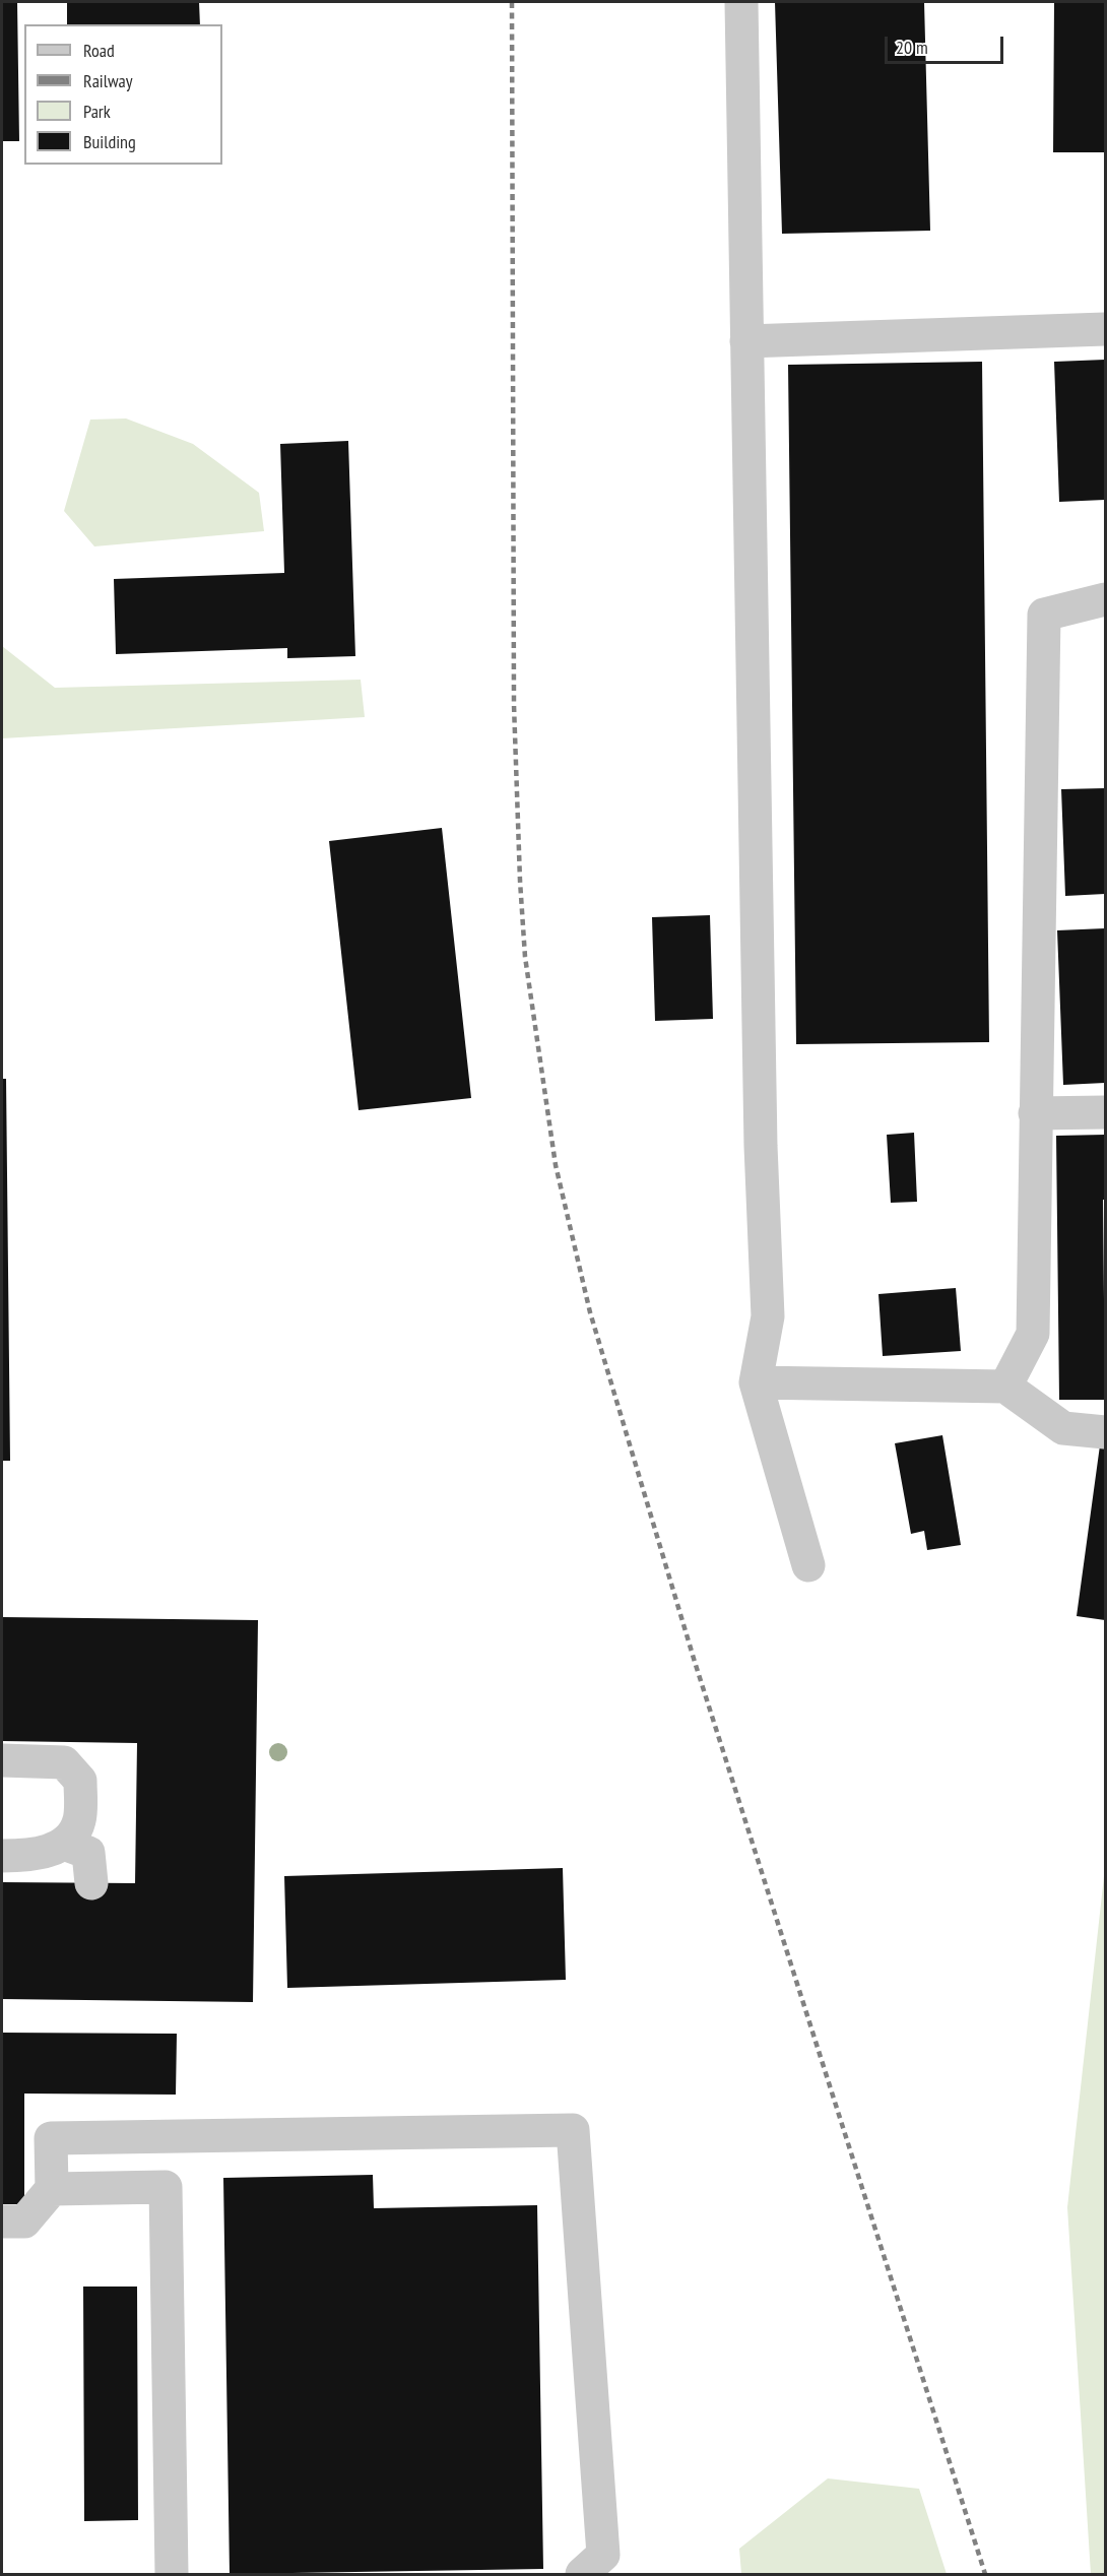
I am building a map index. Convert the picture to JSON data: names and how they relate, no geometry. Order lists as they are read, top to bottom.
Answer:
{
  "legend": [
    "Road",
    "Railway",
    "Park",
    "Building"
  ],
  "scale_bar": "20 m"
}
